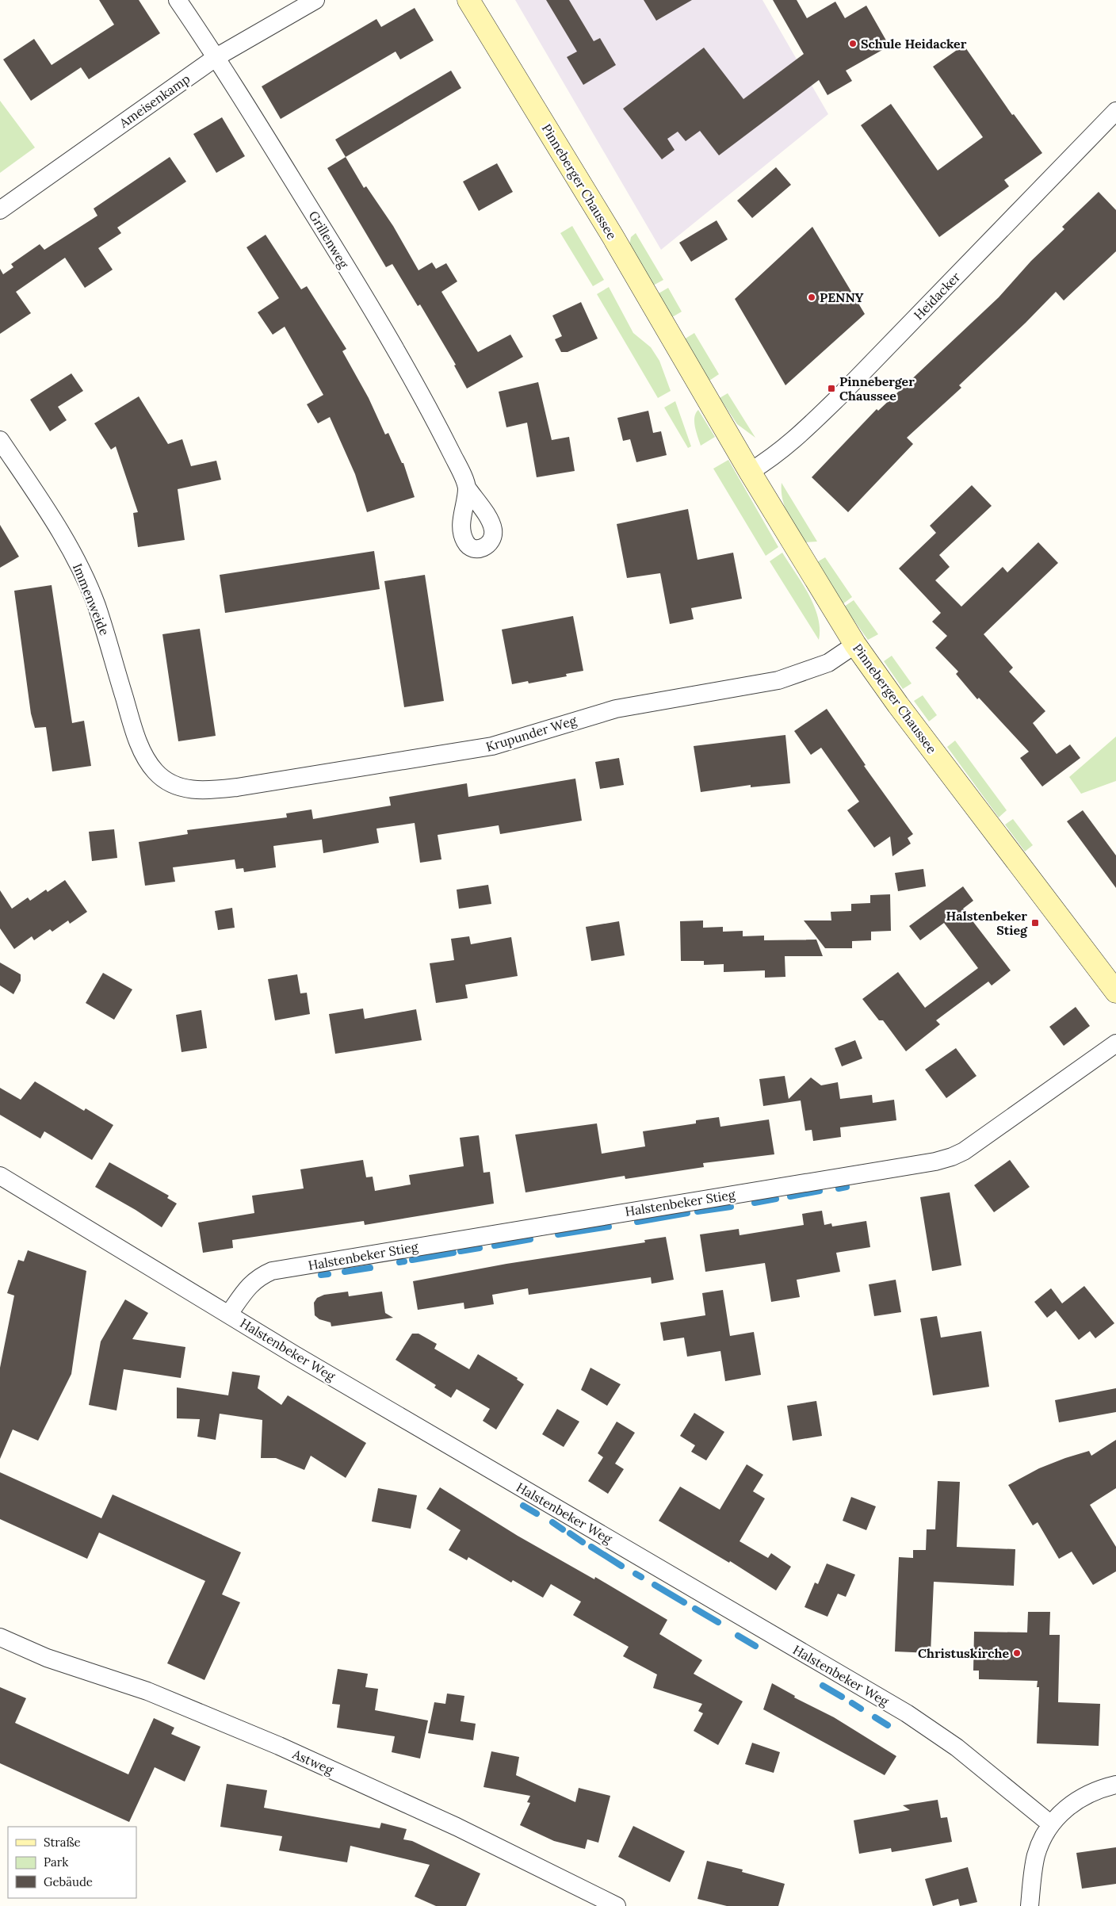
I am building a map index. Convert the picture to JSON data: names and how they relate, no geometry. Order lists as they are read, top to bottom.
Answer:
{
  "streets": {
    "main road": ["Pinneberger Chaussee"],
    "street": [
      "Ameisenkamp",
      "Grillenweg",
      "Heidacker",
      "Immenweide",
      "Krupunder Weg",
      "Halstenbeker Stieg",
      "Halstenbeker Weg",
      "Astweg"
    ]
  },
  "crossings": [
    ["Ameisenkamp", "Grillenweg"],
    ["Pinneberger Chaussee", "Heidacker"],
    ["Pinneberger Chaussee", "Krupunder Weg"],
    ["Immenweide", "Krupunder Weg"],
    ["Halstenbeker Stieg", "Halstenbeker Weg"]
  ],
  "places": {
    "other": ["Schule Heidacker", "PENNY", "Christuskirche"],
    "transit": ["Pinneberger Chaussee", "Halstenbeker Stieg"]
  },
  "legend": ["Straße", "Park", "Gebäude"]
}
